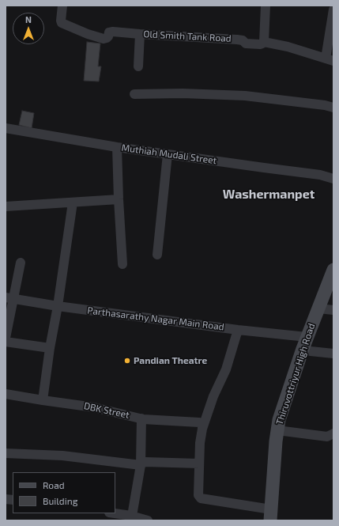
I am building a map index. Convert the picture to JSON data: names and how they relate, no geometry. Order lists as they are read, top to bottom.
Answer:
{
  "streets": {
    "main road": ["Thiruvottriyur High Road"],
    "street": [
      "Old Smith Tank Road",
      "Muthiah Mudali Street",
      "Parthasarathy Nagar Main Road",
      "DBK Street"
    ]
  },
  "crossings": [
    ["Parthasarathy Nagar Main Road", "Thiruvottriyur High Road"]
  ],
  "districts": ["Washermanpet"],
  "places": ["Pandian Theatre"],
  "legend": ["Road", "Building"],
  "north": "top"
}
